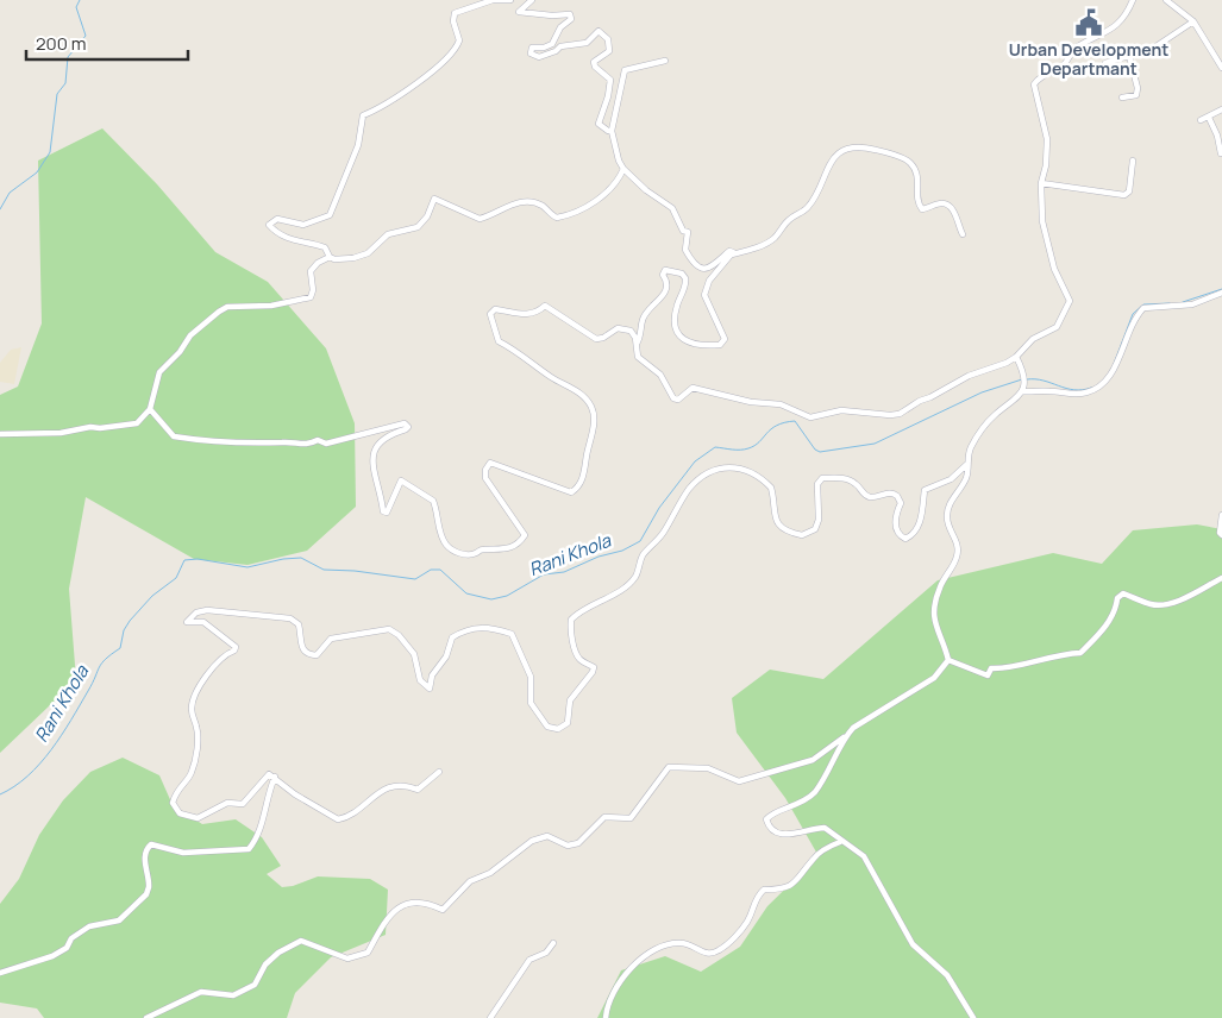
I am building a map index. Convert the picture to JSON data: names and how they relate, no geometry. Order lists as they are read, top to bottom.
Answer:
{
  "water": ["Rani Khola"],
  "places": {
    "public building": ["Urban Development Departmant"]
  },
  "scale_bar": "200 m"
}
